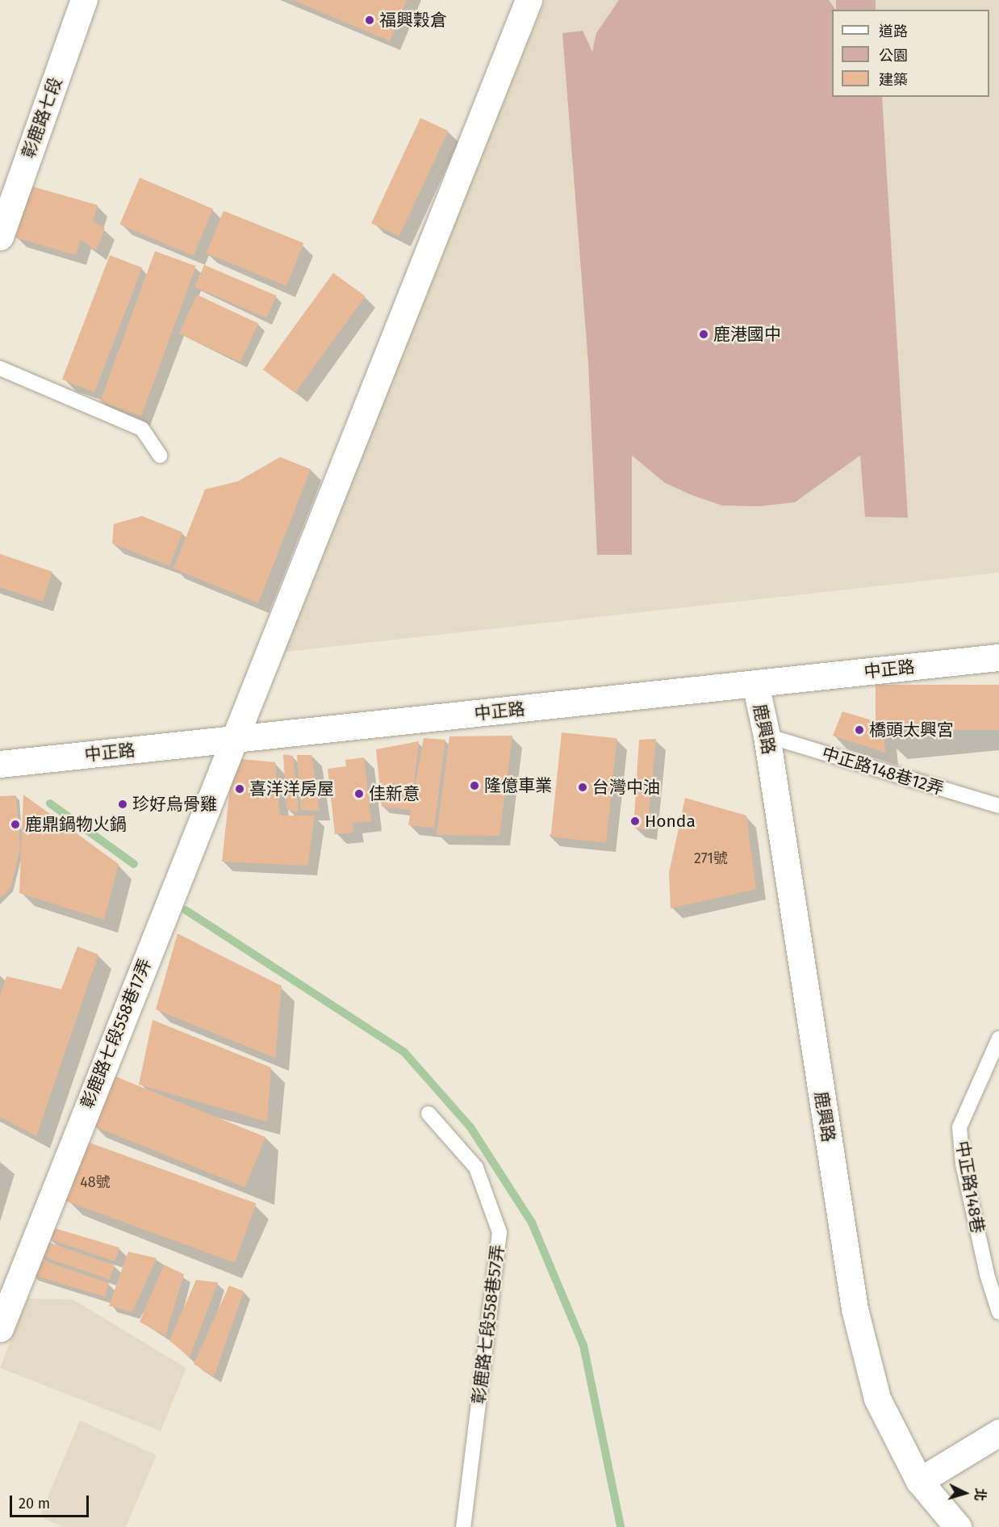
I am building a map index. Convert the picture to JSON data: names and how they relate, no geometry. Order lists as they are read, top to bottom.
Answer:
{
  "streets": {
    "street": [
      "彰鹿路七段",
      "中正路",
      "鹿興路",
      "彰鹿路七段558巷17弄"
    ],
    "lane": ["中正路148巷12弄", "中正路148巷", "彰鹿路七段558巷57弄"]
  },
  "crossings": [
    ["中正路", "鹿興路"],
    ["中正路", "彰鹿路七段558巷17弄"],
    ["鹿興路", "中正路148巷12弄"]
  ],
  "places": [
    "福興穀倉",
    "鹿港國中",
    "橋頭太興宮",
    "隆億車業",
    "台灣中油",
    "喜洋洋房屋",
    "佳新意",
    "珍好烏骨雞",
    "Honda",
    "鹿鼎鍋物火鍋"
  ],
  "house_numbers": ["271號", "48號"],
  "legend": ["道路", "公園", "建築"],
  "scale_bar": "20 m",
  "north": "right"
}
